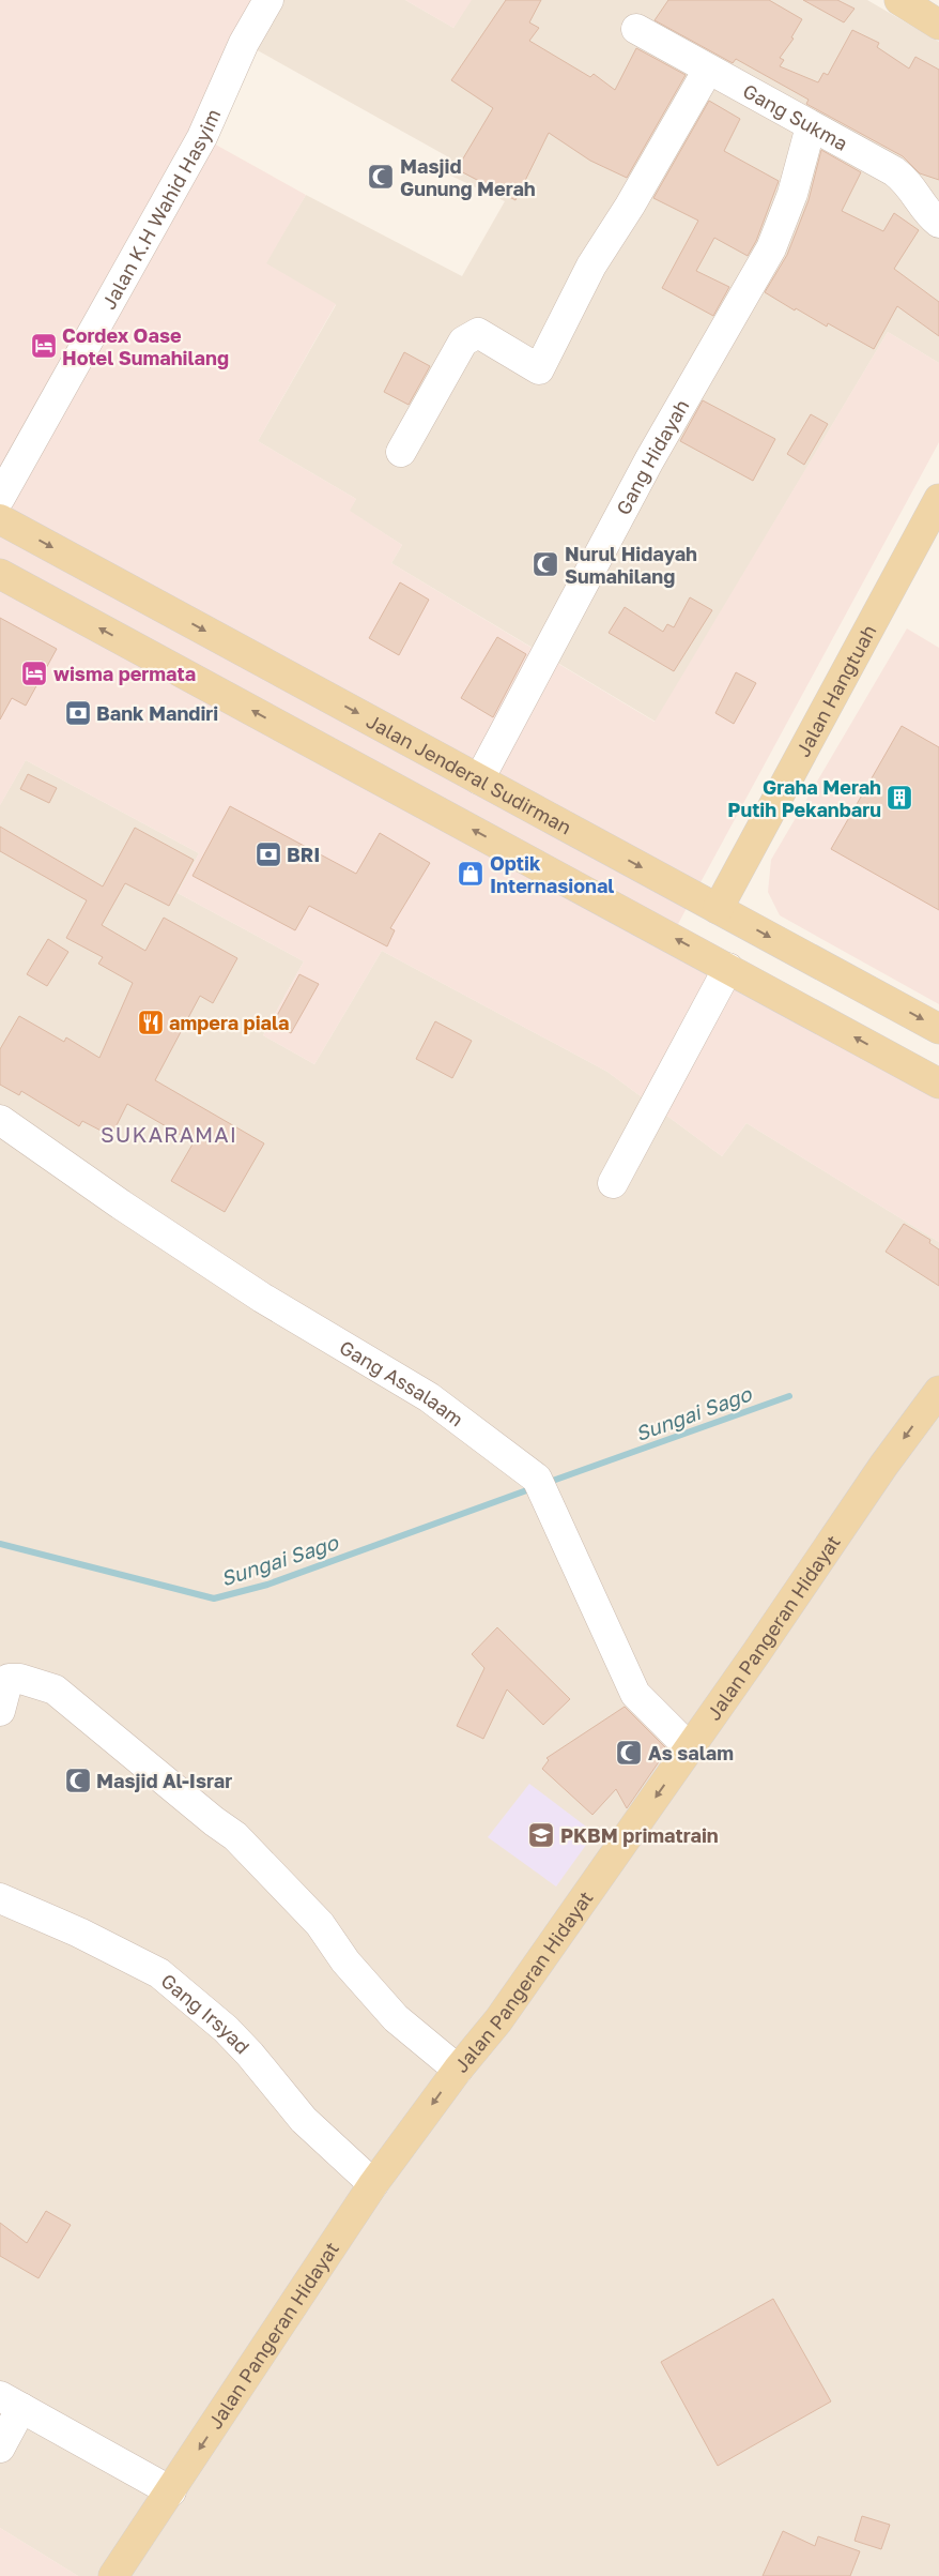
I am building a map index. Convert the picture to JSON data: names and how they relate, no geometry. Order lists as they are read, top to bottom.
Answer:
{
  "streets": {
    "main road": ["Jalan Hangtuah", "Jalan Jenderal Sudirman", "Jalan Pangeran Hidayat"],
    "street": [
      "Gang Sukma",
      "Jalan K.H Wahid Hasyim",
      "Gang Hidayah",
      "Gang Assalaam",
      "Gang Irsyad"
    ]
  },
  "crossings": [
    ["Gang Sukma", "Gang Hidayah"],
    ["Gang Hidayah", "Jalan Jenderal Sudirman"],
    ["Jalan Hangtuah", "Jalan Jenderal Sudirman"],
    ["Gang Assalaam", "Jalan Pangeran Hidayat"],
    ["Jalan Pangeran Hidayat", "Gang Irsyad"]
  ],
  "one_way": ["Jalan Pangeran Hidayat"],
  "districts": ["SUKARAMAI"],
  "water": ["Sungai Sago"],
  "places": {
    "mosque": [
      "Masjid Gunung Merah",
      "Nurul Hidayah Sumahilang",
      "As salam",
      "Masjid Al-Israr"
    ],
    "hotel": ["Cordex Oase Hotel Sumahilang", "wisma permata"],
    "bank": ["Bank Mandiri", "BRI"],
    "building": ["Graha Merah Putih Pekanbaru"],
    "shop": ["Optik Internasional"],
    "restaurant": ["ampera piala"],
    "school or university": ["PKBM primatrain"]
  }
}
